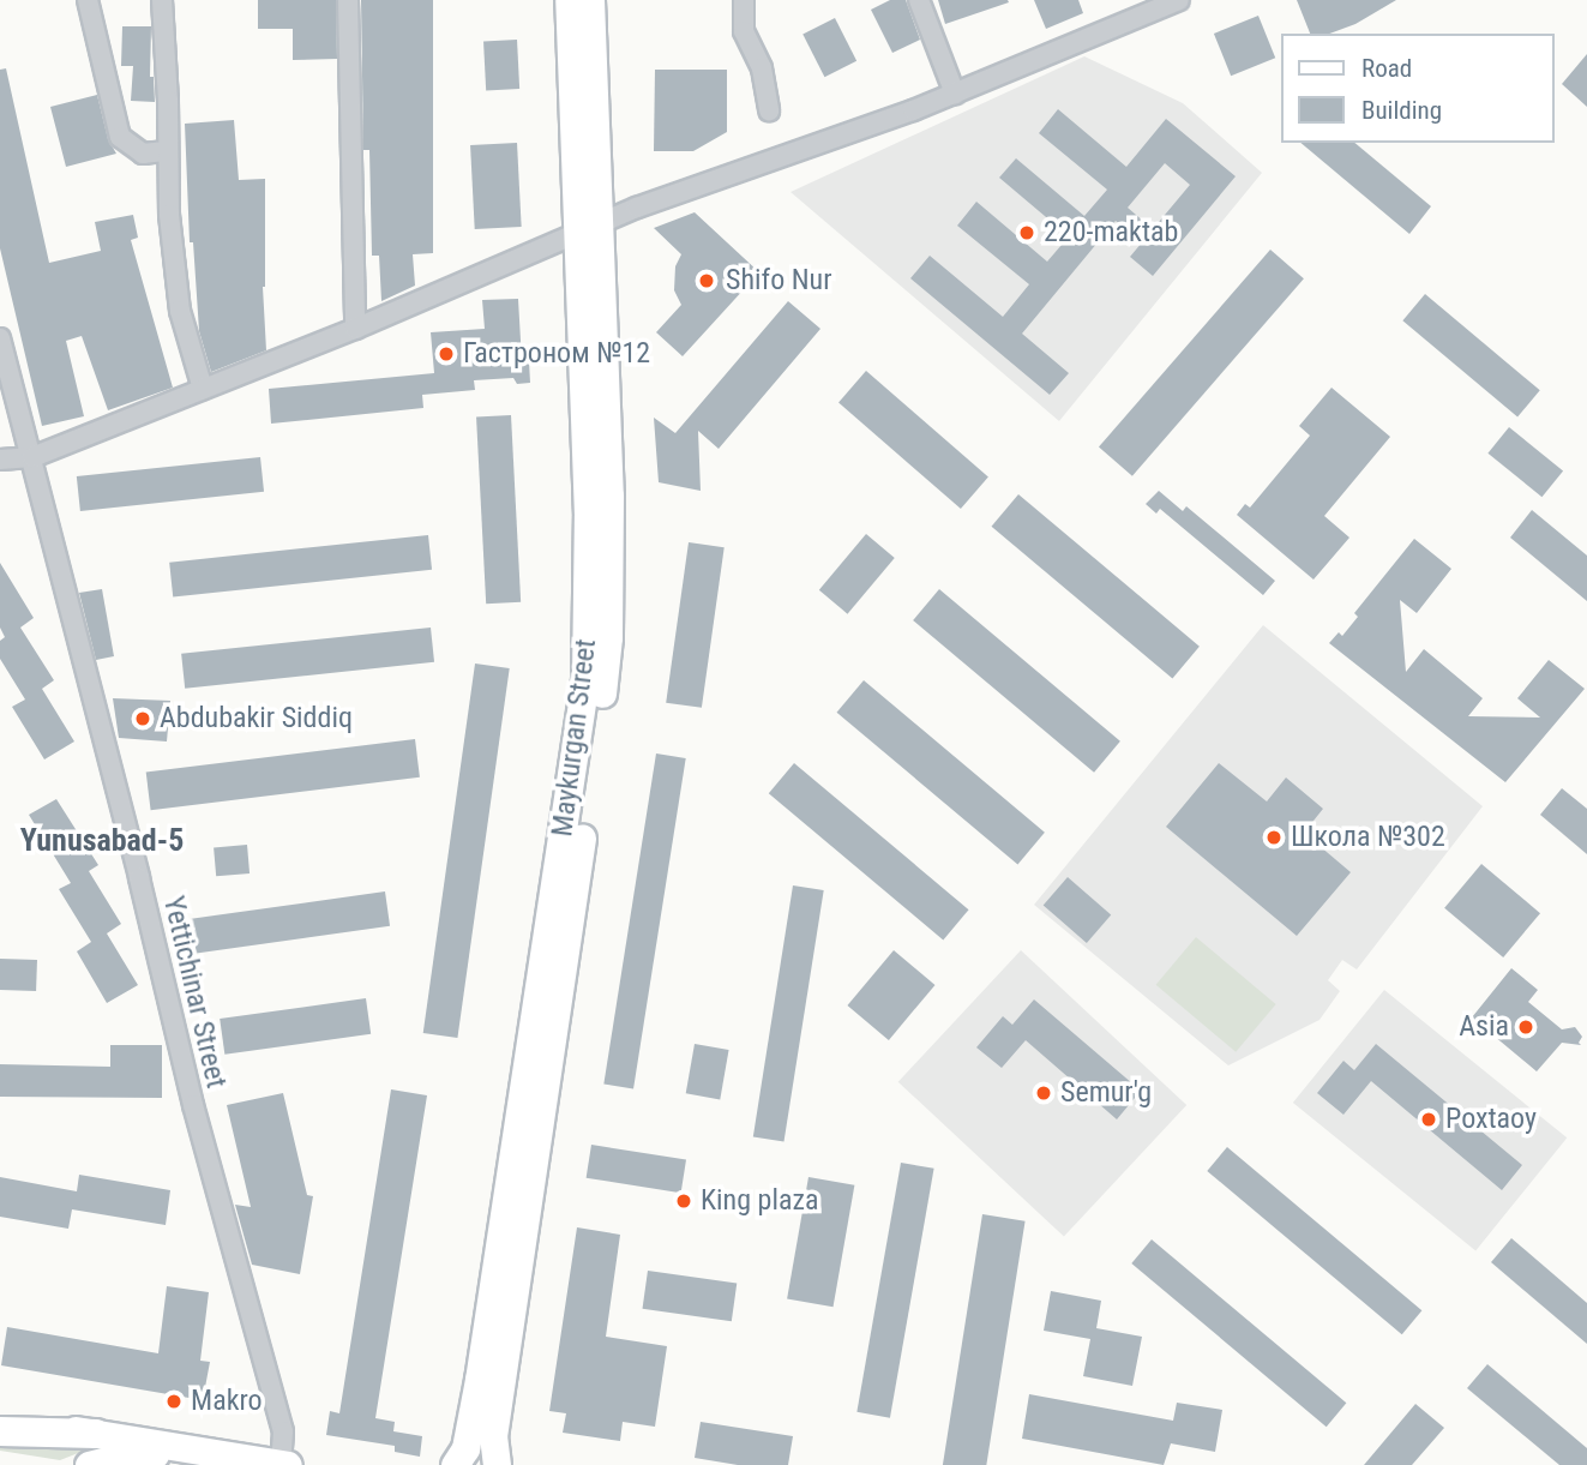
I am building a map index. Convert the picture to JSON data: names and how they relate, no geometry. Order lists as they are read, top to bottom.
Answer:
{
  "streets": {
    "main road": ["Maykurgan Street"],
    "street": ["Yettichinаr Street"]
  },
  "districts": ["Yunusabad-5"],
  "places": [
    "220-maktab",
    "Shifo Nur",
    "Гастроном №12",
    "Abdubakir Siddiq",
    "Школа №302",
    "Asia",
    "Semur'g",
    "Poxtaoy",
    "King plaza",
    "Makro"
  ],
  "legend": ["Road", "Building"]
}
